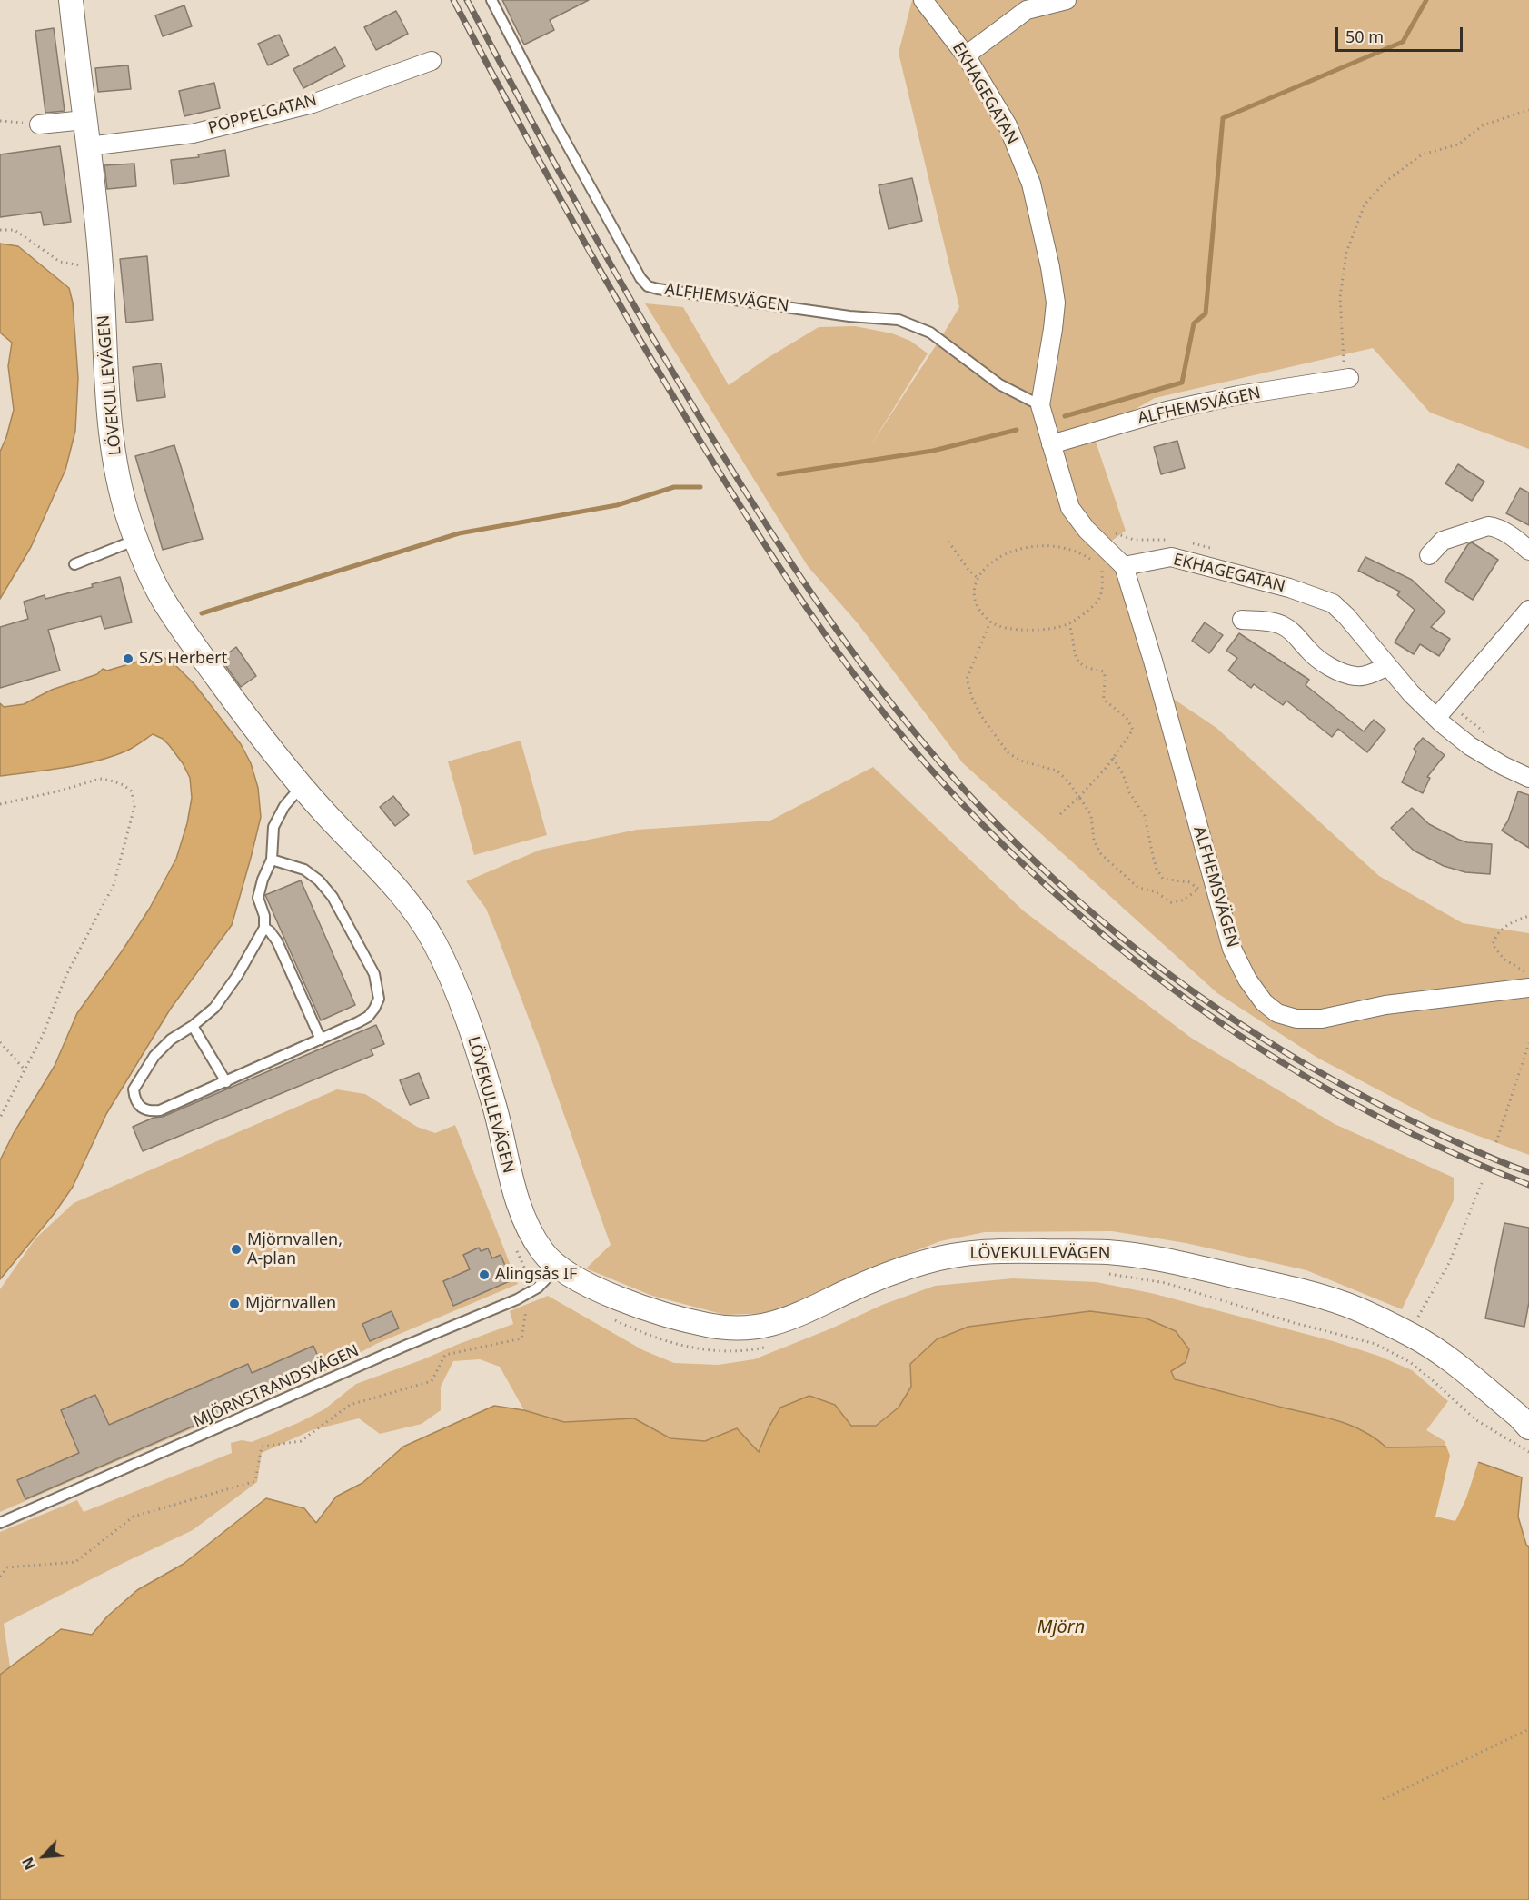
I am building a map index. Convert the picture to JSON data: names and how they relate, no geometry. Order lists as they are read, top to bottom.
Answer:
{
  "streets": {
    "street": [
      "EKHAGEGATAN",
      "POPPELGATAN",
      "ALFHEMSVÄGEN",
      "LÖVEKULLEVÄGEN"
    ],
    "lane": ["MJÖRNSTRANDSVÄGEN"]
  },
  "crossings": [
    ["EKHAGEGATAN", "ALFHEMSVÄGEN"],
    ["POPPELGATAN", "LÖVEKULLEVÄGEN"],
    ["LÖVEKULLEVÄGEN", "MJÖRNSTRANDSVÄGEN"]
  ],
  "water": ["Mjörn"],
  "places": [
    "S/S Herbert",
    "Mjörnvallen, A-plan",
    "Alingsås IF",
    "Mjörnvallen"
  ],
  "scale_bar": "50 m",
  "north": "bottom left"
}
